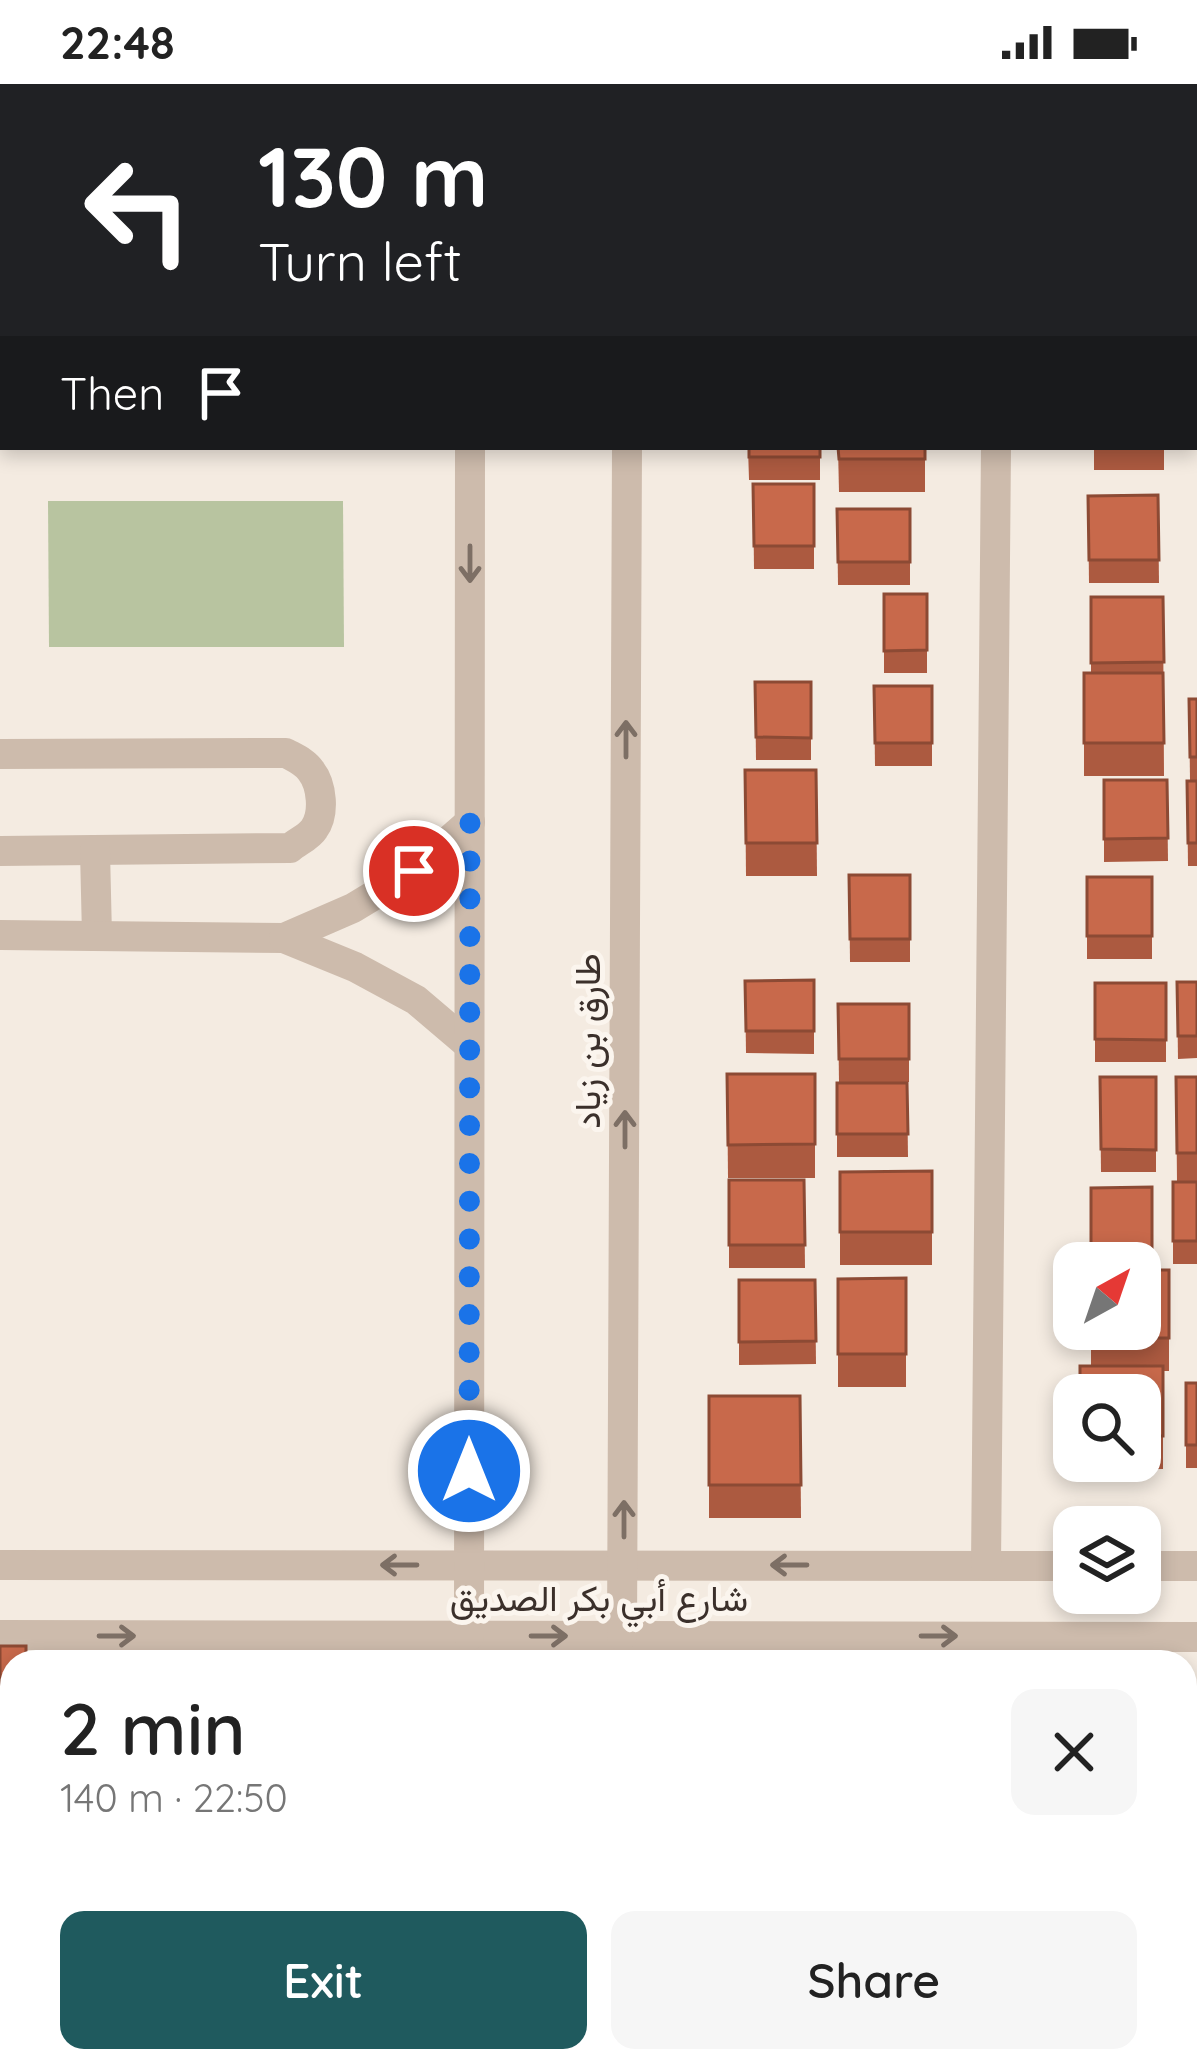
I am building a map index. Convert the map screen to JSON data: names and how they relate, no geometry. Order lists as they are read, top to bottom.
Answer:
{
  "streets": {
    "street": ["طارق بن زياد", "شارع أبي بكر الصديق"]
  },
  "crossings": [
    ["طارق بن زياد", "شارع أبي بكر الصديق"]
  ],
  "north": "top right",
  "page": {
    "status": "22:48",
    "turn": ["130 m", "Turn left"],
    "then": "Then",
    "heading": ["2 min", "140 m · 22:50"],
    "buttons": ["Exit", "Share"]
  }
}
